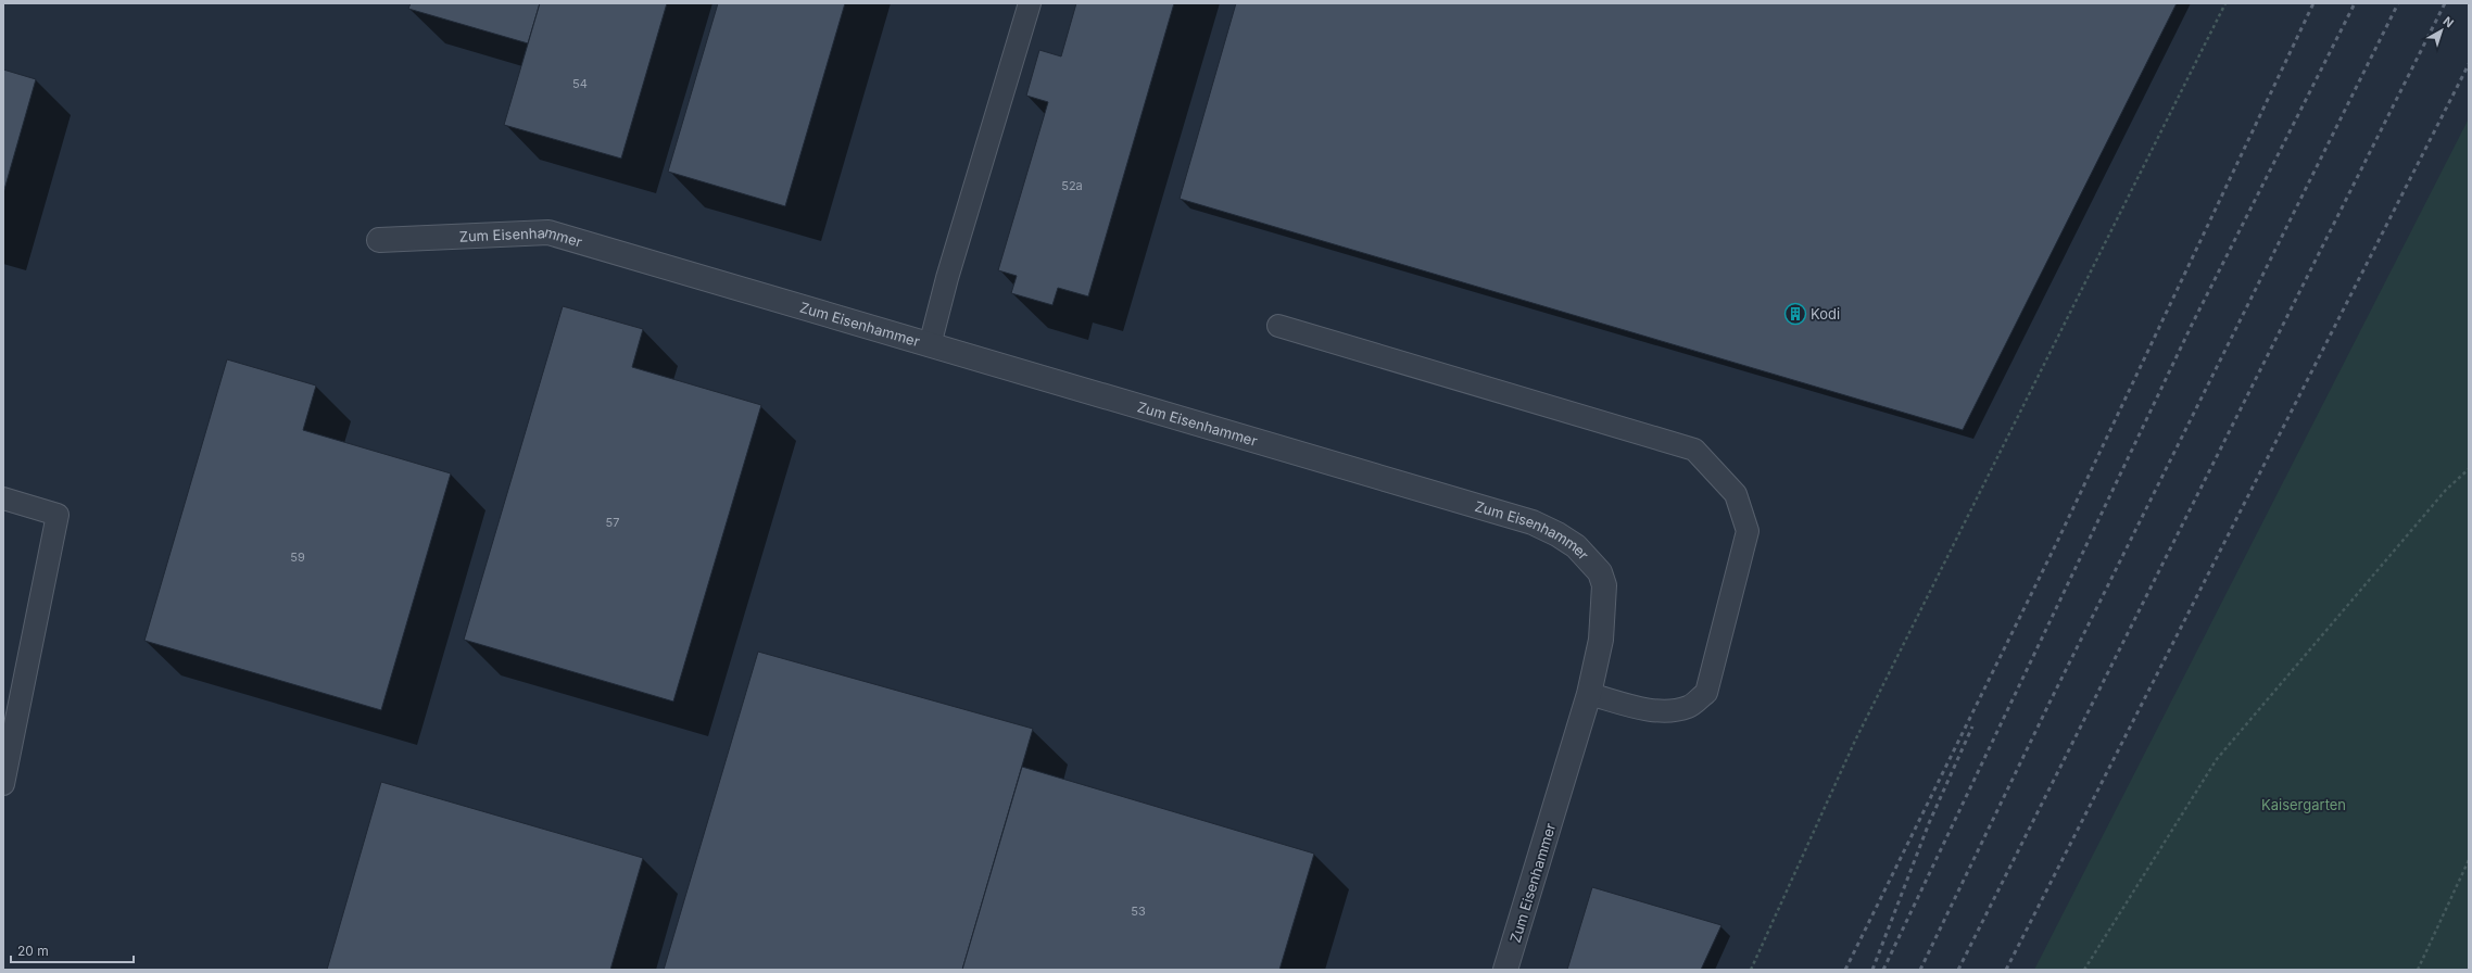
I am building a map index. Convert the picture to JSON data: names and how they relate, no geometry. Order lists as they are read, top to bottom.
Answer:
{
  "streets": {
    "street": ["Zum Eisenhammer"]
  },
  "parks": ["Kaisergarten"],
  "places": {
    "building": ["Kodi"]
  },
  "house_numbers": [
    "54",
    "52a",
    "57",
    "59",
    "53"
  ],
  "scale_bar": "20 m",
  "north": "top right"
}
